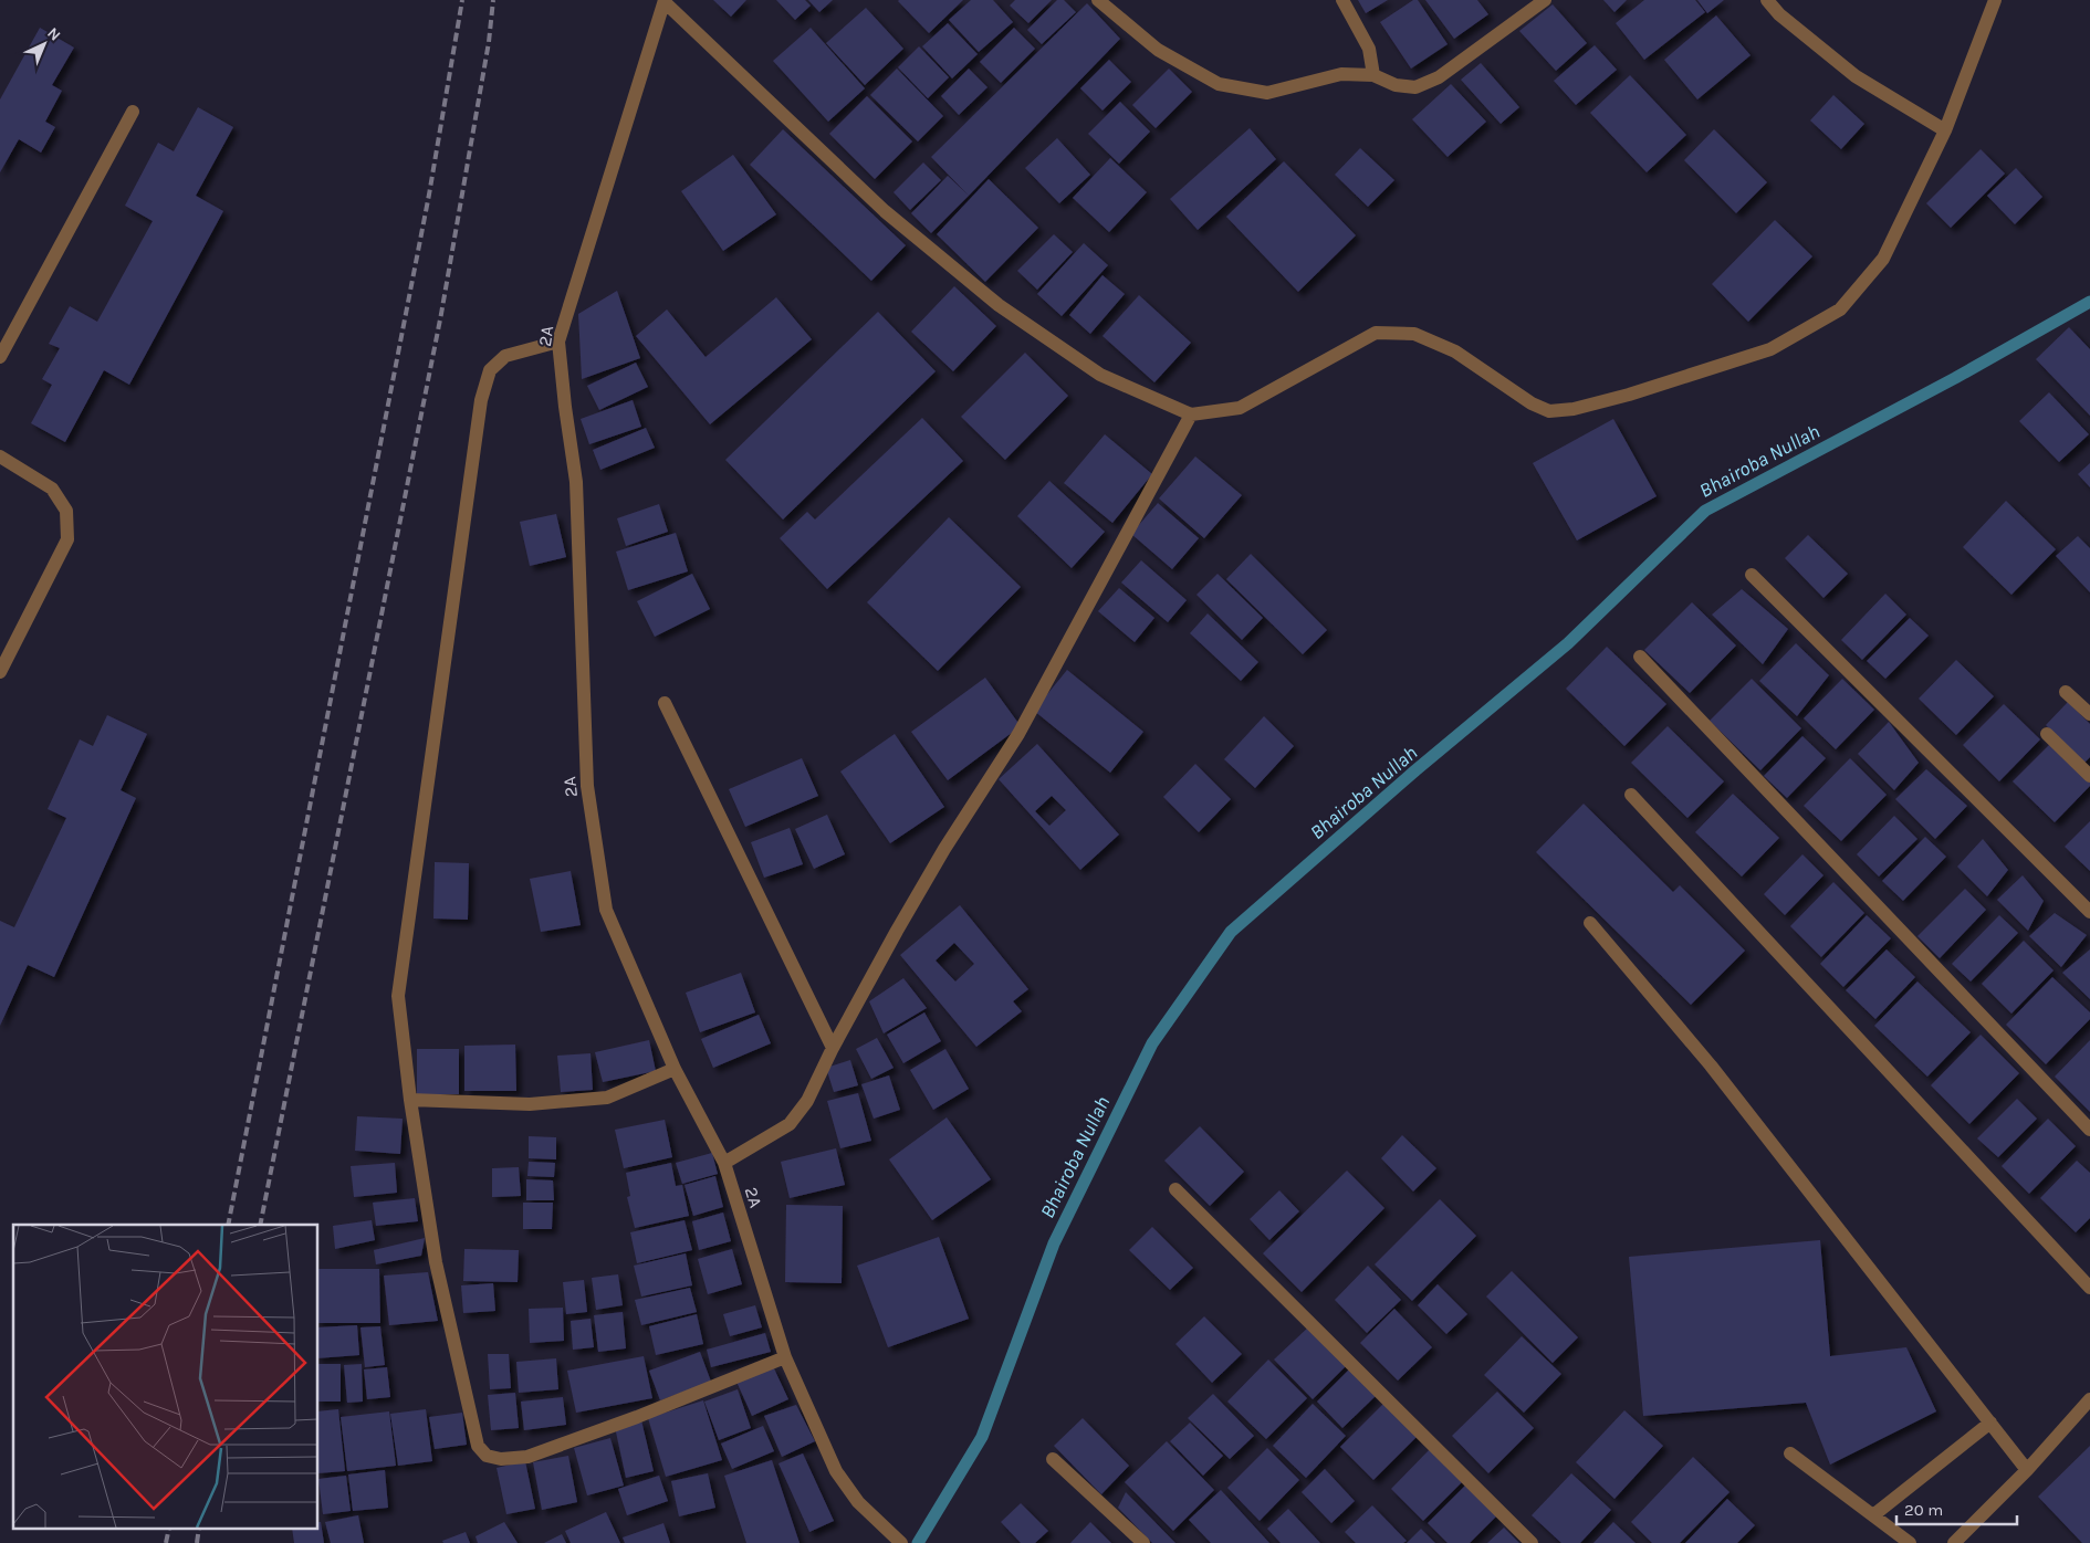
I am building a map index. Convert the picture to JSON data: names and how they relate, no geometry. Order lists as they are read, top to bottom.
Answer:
{
  "streets": {
    "street": ["2A"]
  },
  "water": ["Bhairoba Nullah"],
  "scale_bar": "20 m",
  "north": "top right"
}
